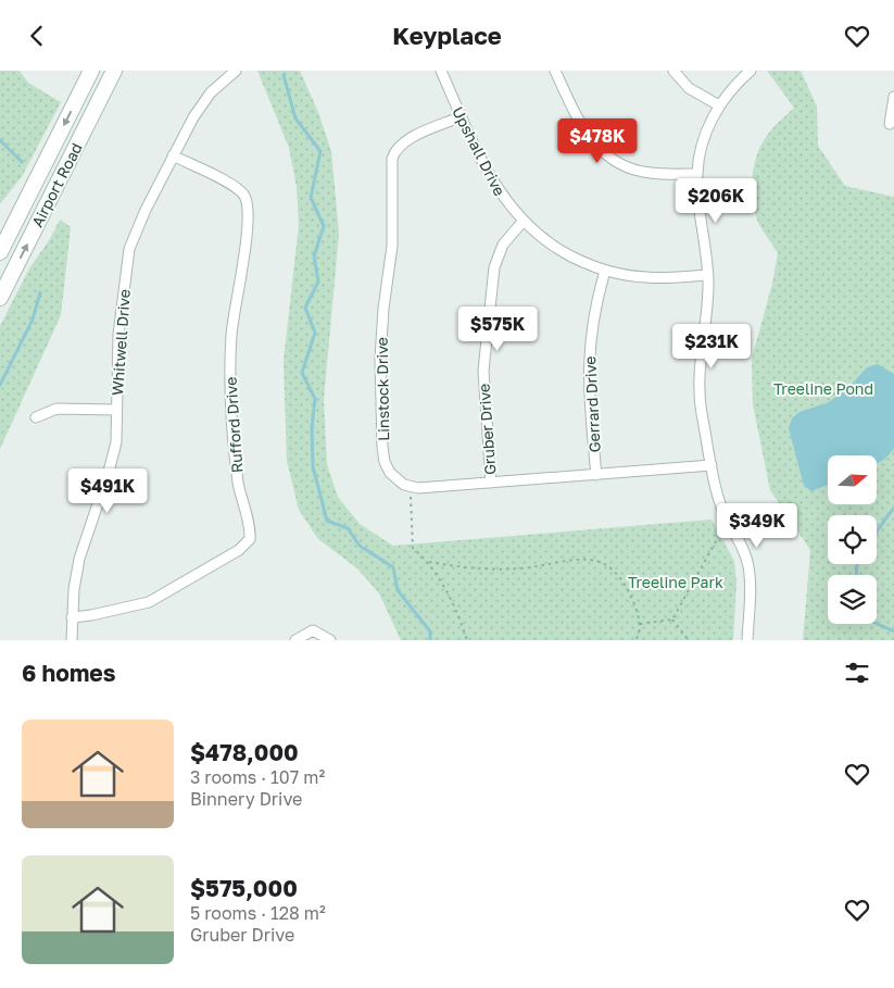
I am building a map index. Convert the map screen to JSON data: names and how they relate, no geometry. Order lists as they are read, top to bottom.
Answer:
{
  "streets": {
    "main road": ["Airport Road"],
    "street": [
      "Upshall Drive",
      "Whitwell Drive",
      "Linstock Drive",
      "Gerrard Drive",
      "Rufford Drive",
      "Gruber Drive"
    ]
  },
  "crossings": [
    ["Upshall Drive", "Linstock Drive"],
    ["Upshall Drive", "Gerrard Drive"],
    ["Upshall Drive", "Gruber Drive"],
    ["Whitwell Drive", "Rufford Drive"],
    ["Linstock Drive", "Gerrard Drive"],
    ["Linstock Drive", "Gruber Drive"]
  ],
  "parks": ["Treeline Pond", "Treeline Park"],
  "north": "right",
  "page": {
    "header": "Keyplace",
    "price": [
      "$478K",
      "$206K",
      "$575K",
      "$231K",
      "$491K",
      "$349K"
    ],
    "heading": "6 homes",
    "list": [
      {
        "name": "$478,000",
        "note": "3 rooms · 107 m² · Binnery Drive"
      },
      {
        "name": "$575,000",
        "note": "5 rooms · 128 m² · Gruber Drive"
      }
    ]
  }
}
